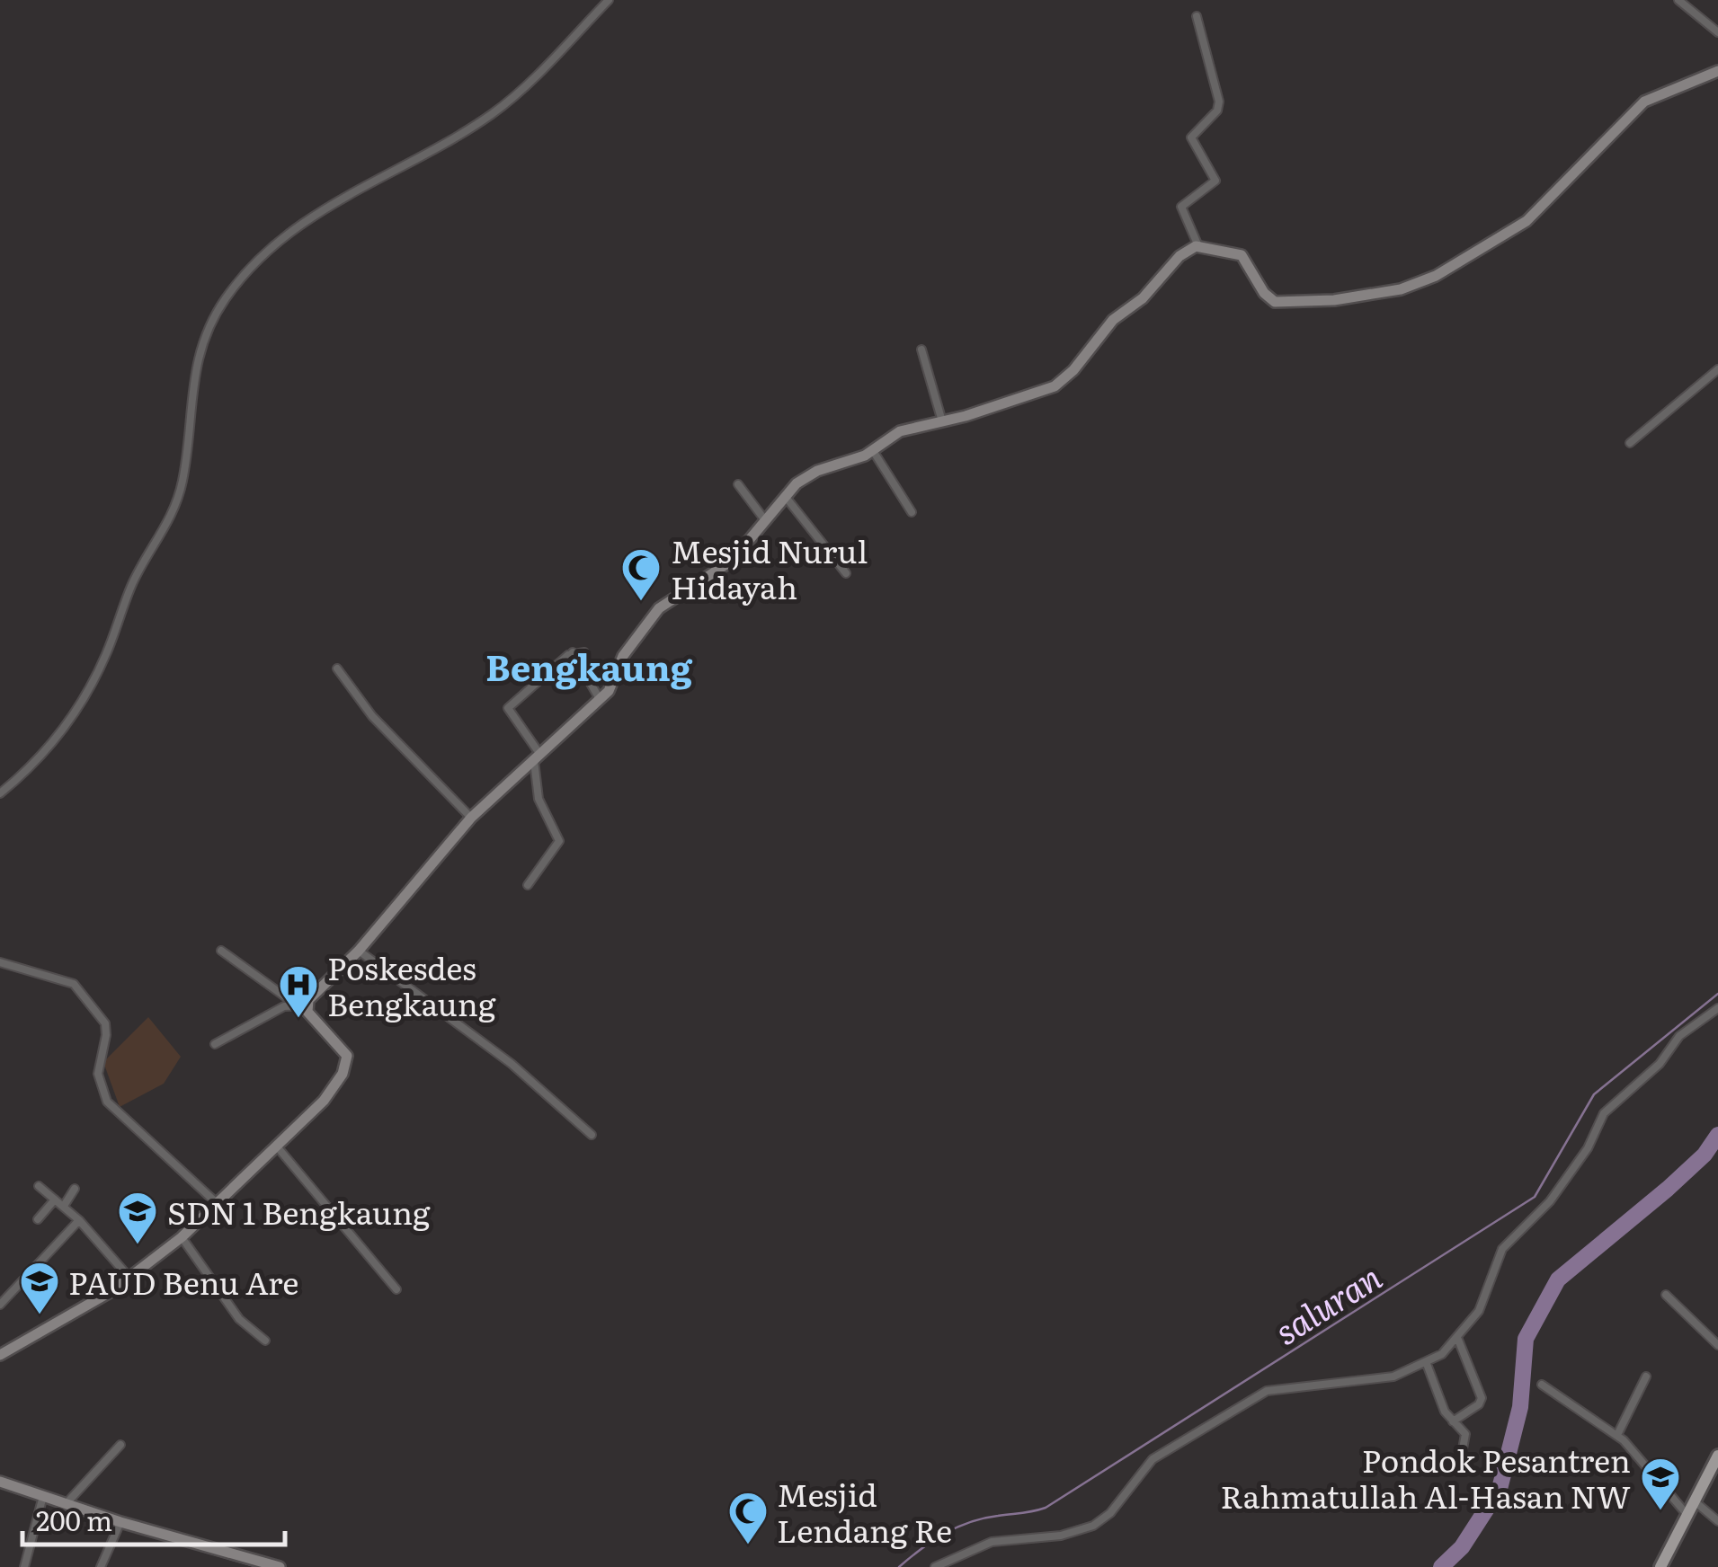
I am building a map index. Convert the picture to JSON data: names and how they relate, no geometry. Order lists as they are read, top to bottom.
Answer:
{
  "districts": ["Bengkaung"],
  "water": ["saluran"],
  "places": {
    "mosque": ["Mesjid Nurul Hidayah", "Mesjid Lendang Re"],
    "hospital": ["Poskesdes Bengkaung"],
    "school or university": ["SDN 1 Bengkaung", "PAUD Benu Are", "Pondok Pesantren Rahmatullah Al-Hasan NW"]
  },
  "scale_bar": "200 m"
}
